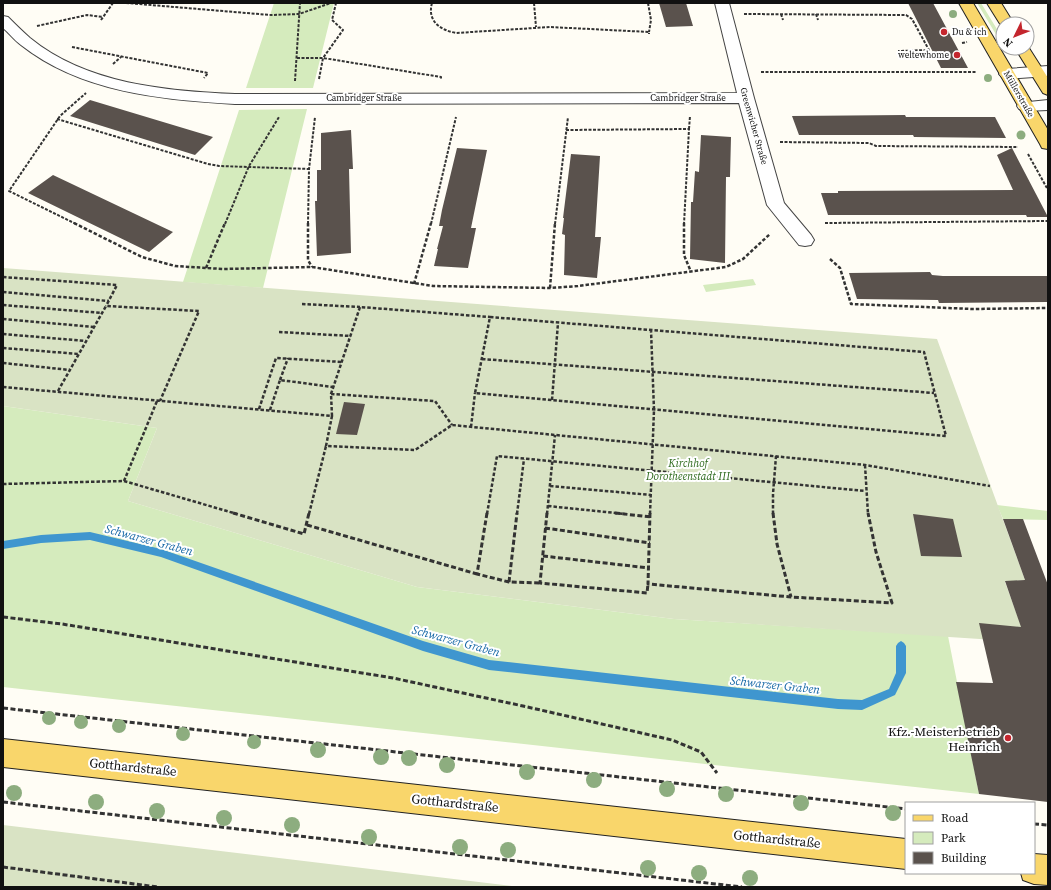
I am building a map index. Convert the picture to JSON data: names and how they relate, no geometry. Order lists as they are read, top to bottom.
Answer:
{
  "streets": {
    "main road": ["Müllerstraße", "Gotthardstraße"],
    "street": ["Cambridger Straße", "Greenwicher Straße"]
  },
  "crossings": [
    ["Cambridger Straße", "Greenwicher Straße"]
  ],
  "water": ["Schwarzer Graben"],
  "parks": ["Kirchhof Dorotheenstadt III"],
  "places": ["Du & ich", "weltewhome", "Kfz.-Meisterbetrieb Heinrich"],
  "legend": ["Road", "Park", "Building"],
  "north": "bottom left"
}
